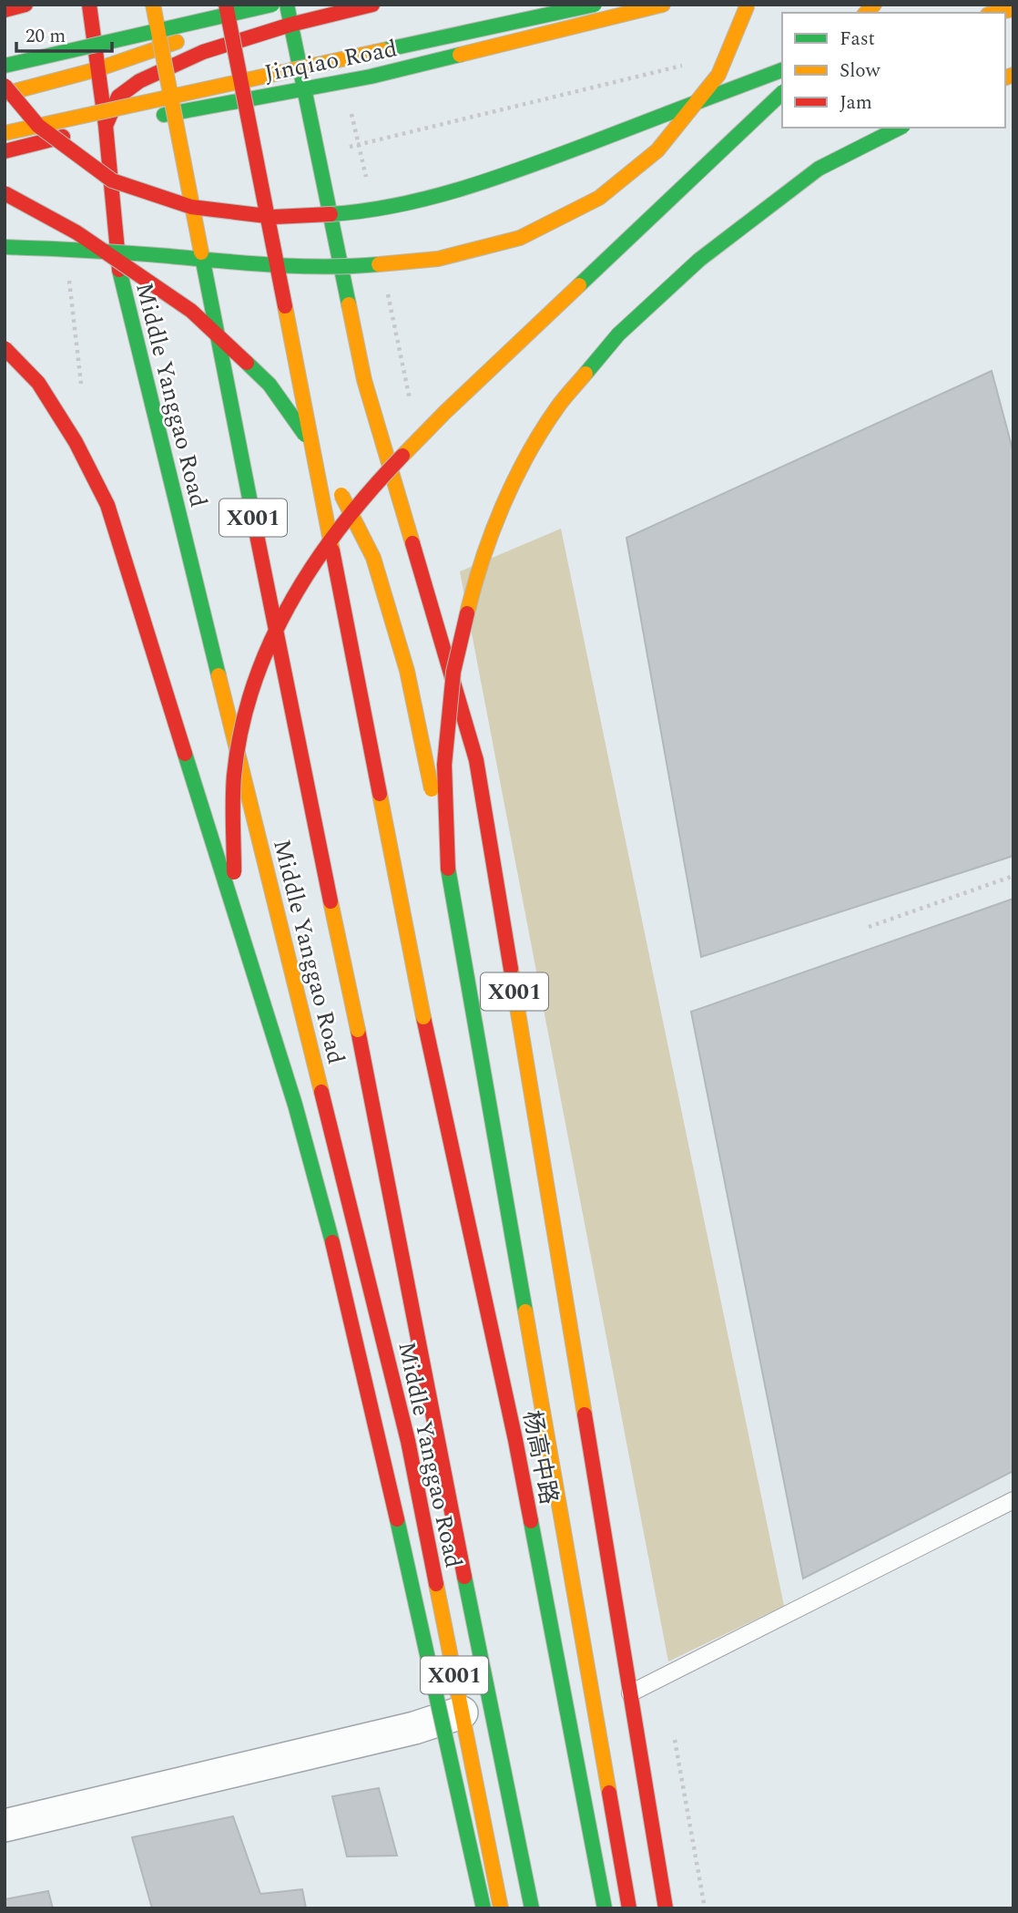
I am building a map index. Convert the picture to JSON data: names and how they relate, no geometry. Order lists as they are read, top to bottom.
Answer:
{
  "streets": {
    "main road": ["Jinqiao Road", "Middle Yanggao Road", "X001"]
  },
  "crossings": [
    ["Jinqiao Road", "X001"]
  ],
  "legend": ["Fast", "Slow", "Jam"],
  "scale_bar": "20 m"
}
